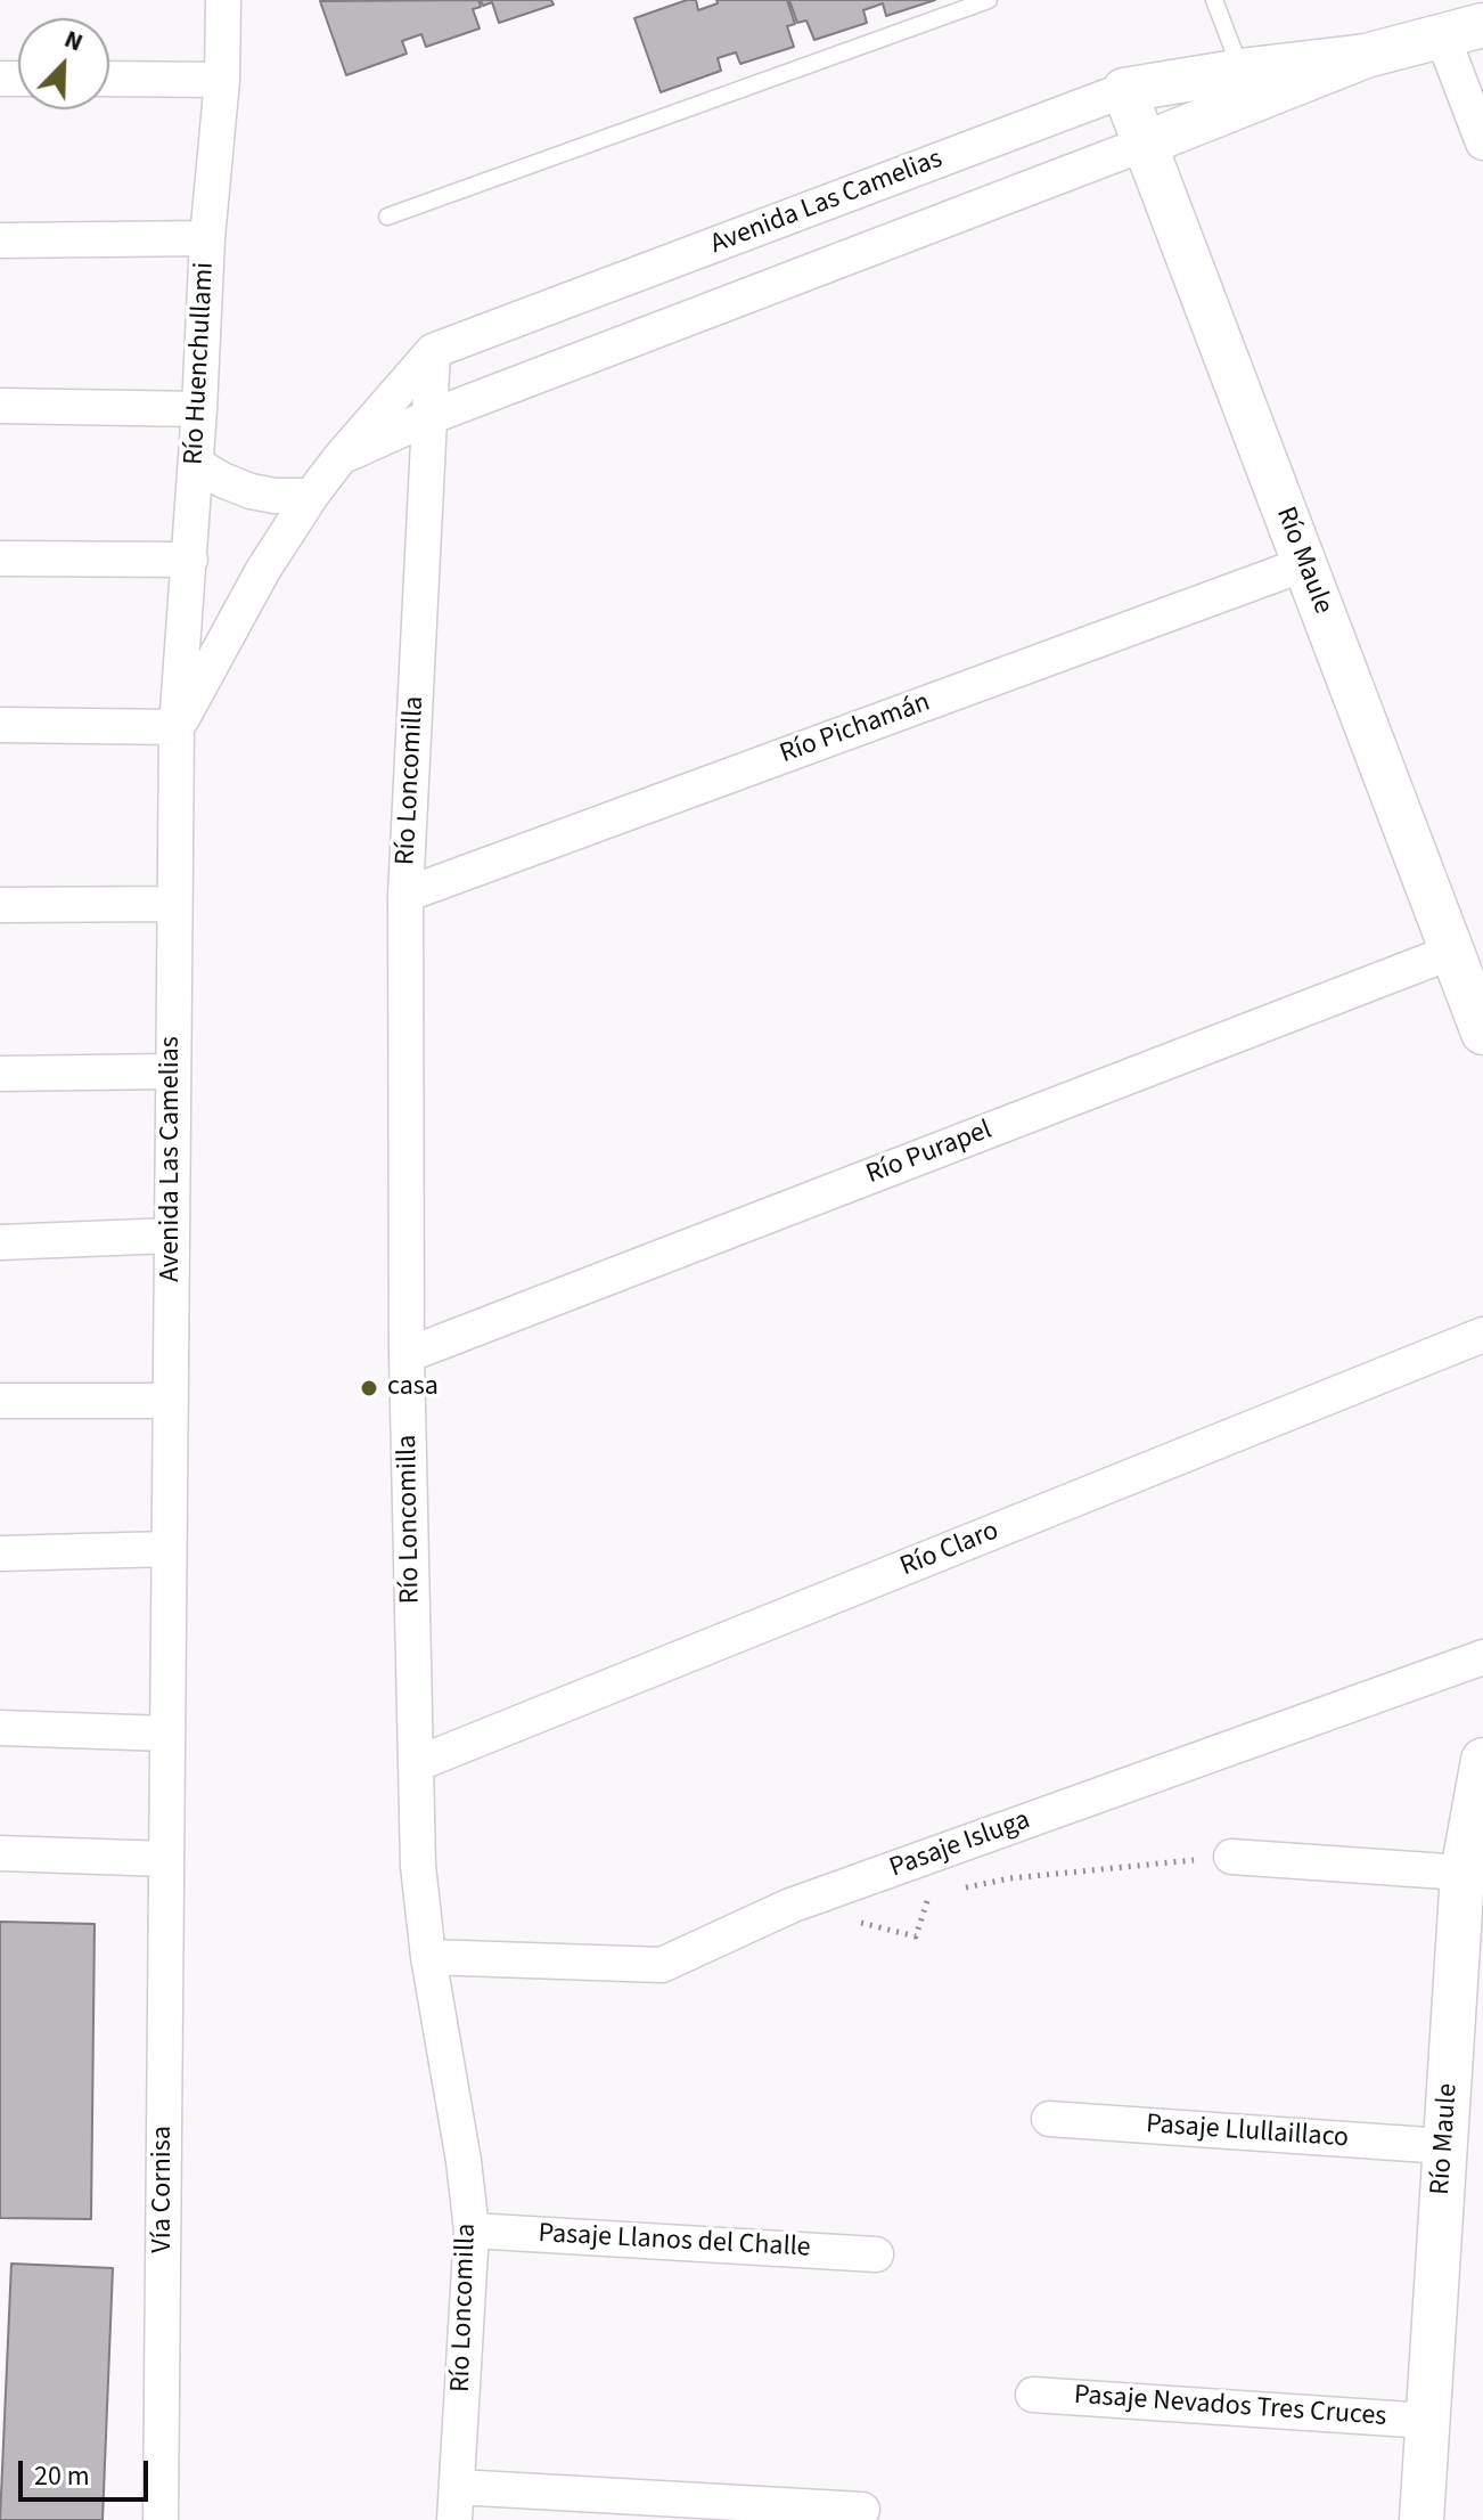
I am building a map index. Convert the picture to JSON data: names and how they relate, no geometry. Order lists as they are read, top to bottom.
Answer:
{
  "streets": {
    "street": [
      "Avenida Las Camelias",
      "Río Huenchullami",
      "Río Maule",
      "Río Pichamán",
      "Río Loncomilla",
      "Río Purapel",
      "Río Claro",
      "Pasaje Isluga",
      "Pasaje Llullaillaco",
      "Vía Cornisa",
      "Pasaje Llanos del Challe",
      "Pasaje Nevados Tres Cruces"
    ]
  },
  "crossings": [
    ["Avenida Las Camelias", "Río Huenchullami"],
    ["Avenida Las Camelias", "Río Maule"],
    ["Avenida Las Camelias", "Río Loncomilla"],
    ["Avenida Las Camelias", "Vía Cornisa"],
    ["Río Maule", "Río Pichamán"],
    ["Río Maule", "Río Purapel"],
    ["Río Maule", "Pasaje Llullaillaco"],
    ["Río Maule", "Pasaje Nevados Tres Cruces"],
    ["Río Pichamán", "Río Loncomilla"],
    ["Río Loncomilla", "Río Purapel"],
    ["Río Loncomilla", "Río Claro"],
    ["Río Loncomilla", "Pasaje Isluga"],
    ["Río Loncomilla", "Pasaje Llanos del Challe"]
  ],
  "places": ["casa"],
  "scale_bar": "20 m",
  "north": "top right"
}
